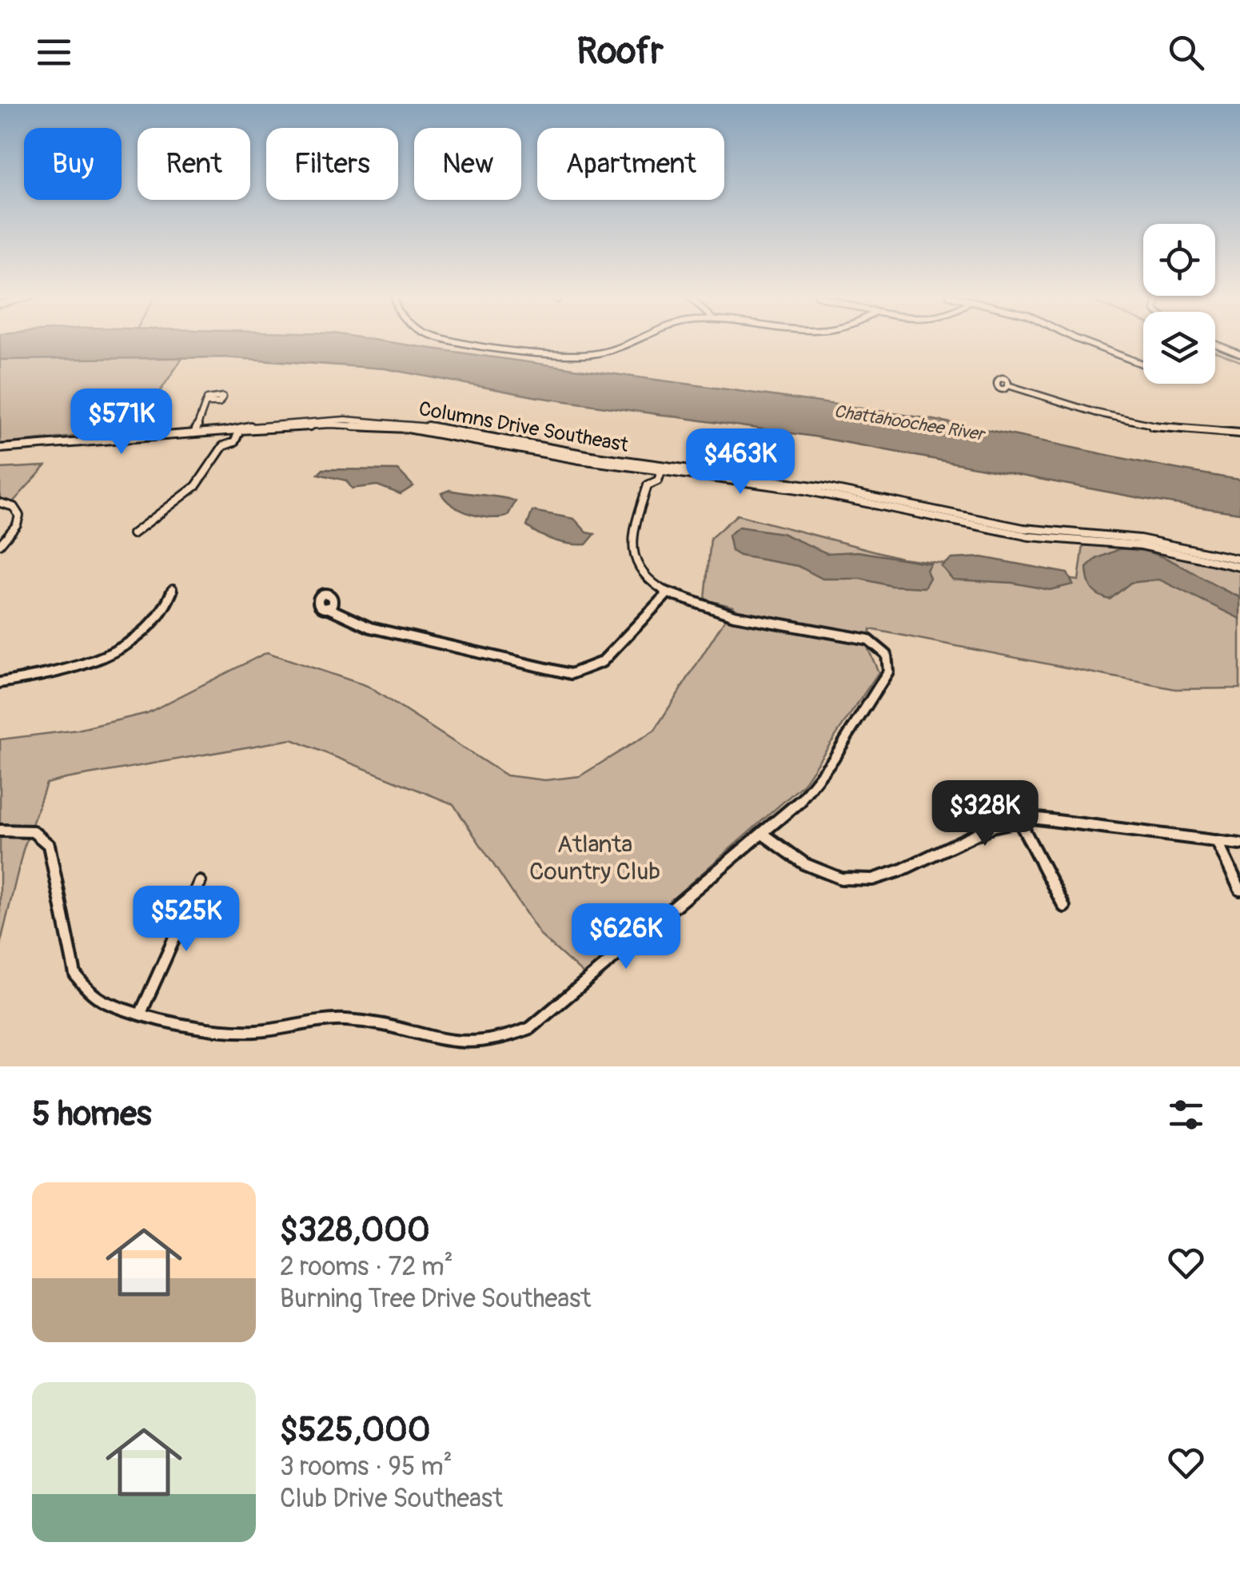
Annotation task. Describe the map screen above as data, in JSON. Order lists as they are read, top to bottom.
{
  "streets": {
    "street": ["Columns Drive Southeast"]
  },
  "water": ["Chattahoochee River"],
  "parks": ["Atlanta Country Club"],
  "page": {
    "header": "Roofr",
    "chip": [
      "Buy",
      "Rent",
      "Filters",
      "New",
      "Apartment"
    ],
    "price": [
      "$571K",
      "$463K",
      "$328K",
      "$525K",
      "$626K"
    ],
    "heading": "5 homes",
    "list": [
      {
        "name": "$328,000",
        "note": "2 rooms · 72 m² · Burning Tree Drive Southeast"
      },
      {
        "name": "$525,000",
        "note": "3 rooms · 95 m² · Club Drive Southeast"
      }
    ]
  }
}
